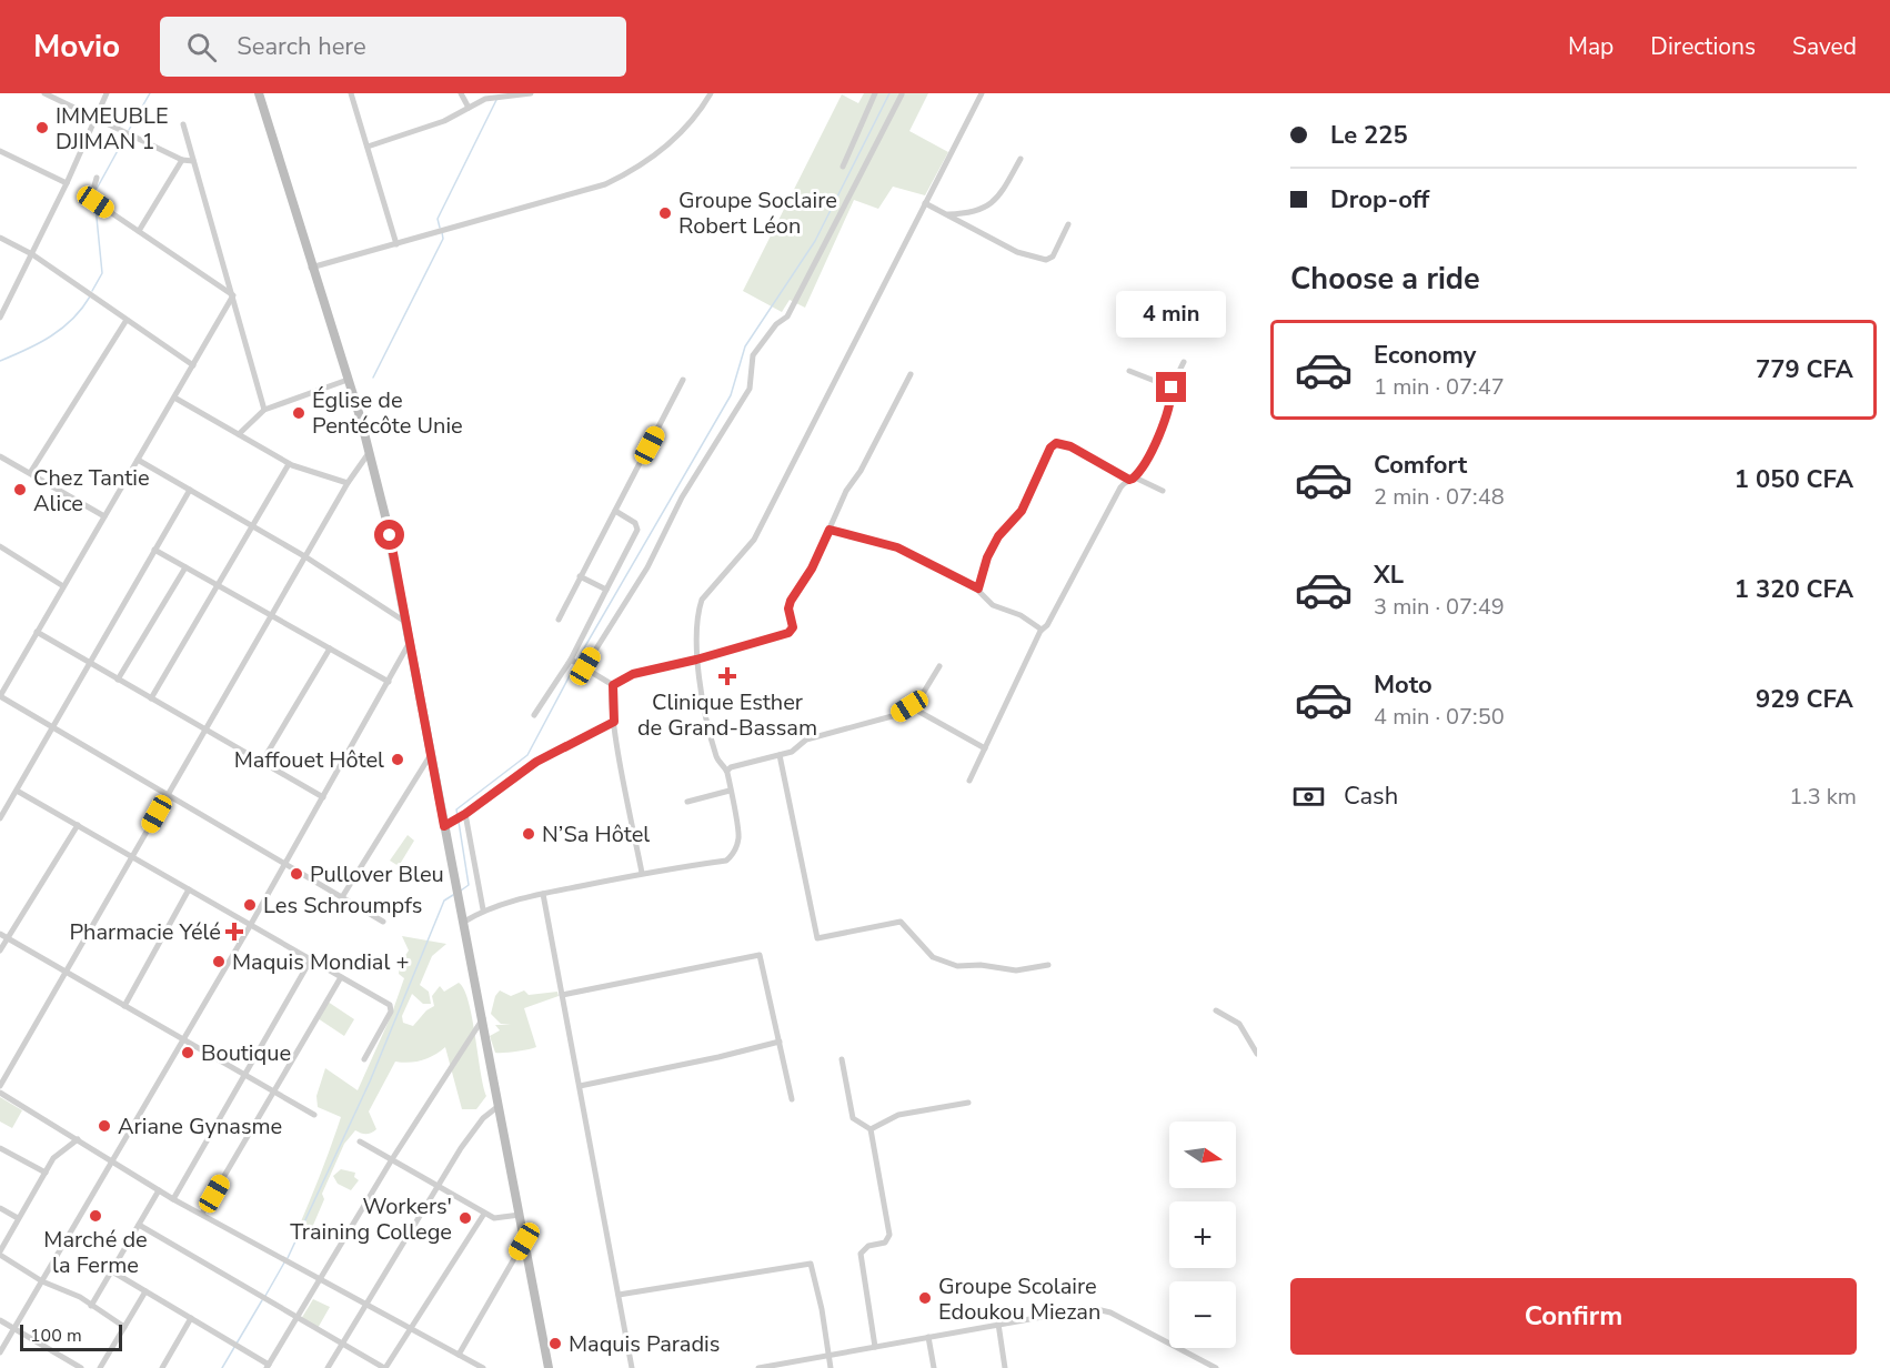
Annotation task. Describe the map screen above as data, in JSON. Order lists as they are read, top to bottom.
{
  "places": {
    "other": [
      "IMMEUBLE DJIMAN 1",
      "Groupe Soclaire Robert Léon",
      "Église de Pentécôte Unie",
      "Chez Tantie Alice",
      "Maffouet Hôtel",
      "N’Sa Hôtel",
      "Pullover Bleu",
      "Les Schroumpfs",
      "Maquis Mondial +",
      "Boutique",
      "Ariane Gynasme",
      "Marché de la Ferme",
      "Workers' Training College",
      "Groupe Scolaire Edoukou Miezan",
      "Maquis Paradis"
    ],
    "health": ["Clinique Esther de Grand-Bassam", "Pharmacie Yélé"]
  },
  "scale_bar": "100 m",
  "north": "right",
  "page": {
    "header": "Movio",
    "search": "Search here",
    "nav": ["Map", "Directions", "Saved"],
    "banner": ["Le 225", "Drop-off"],
    "heading": "Choose a ride",
    "bubble": "4 min",
    "list": [
      {
        "name": "Economy",
        "note": "1 min · 07:47",
        "value": "779 CFA"
      },
      {
        "name": "Comfort",
        "note": "2 min · 07:48",
        "value": "1 050 CFA"
      },
      {
        "name": "XL",
        "note": "3 min · 07:49",
        "value": "1 320 CFA"
      },
      {
        "name": "Moto",
        "note": "4 min · 07:50",
        "value": "929 CFA"
      }
    ],
    "pay": ["Cash", "1.3 km"],
    "map_buttons": ["+", "−"],
    "buttons": "Confirm",
    "scale": "100 m"
  }
}
